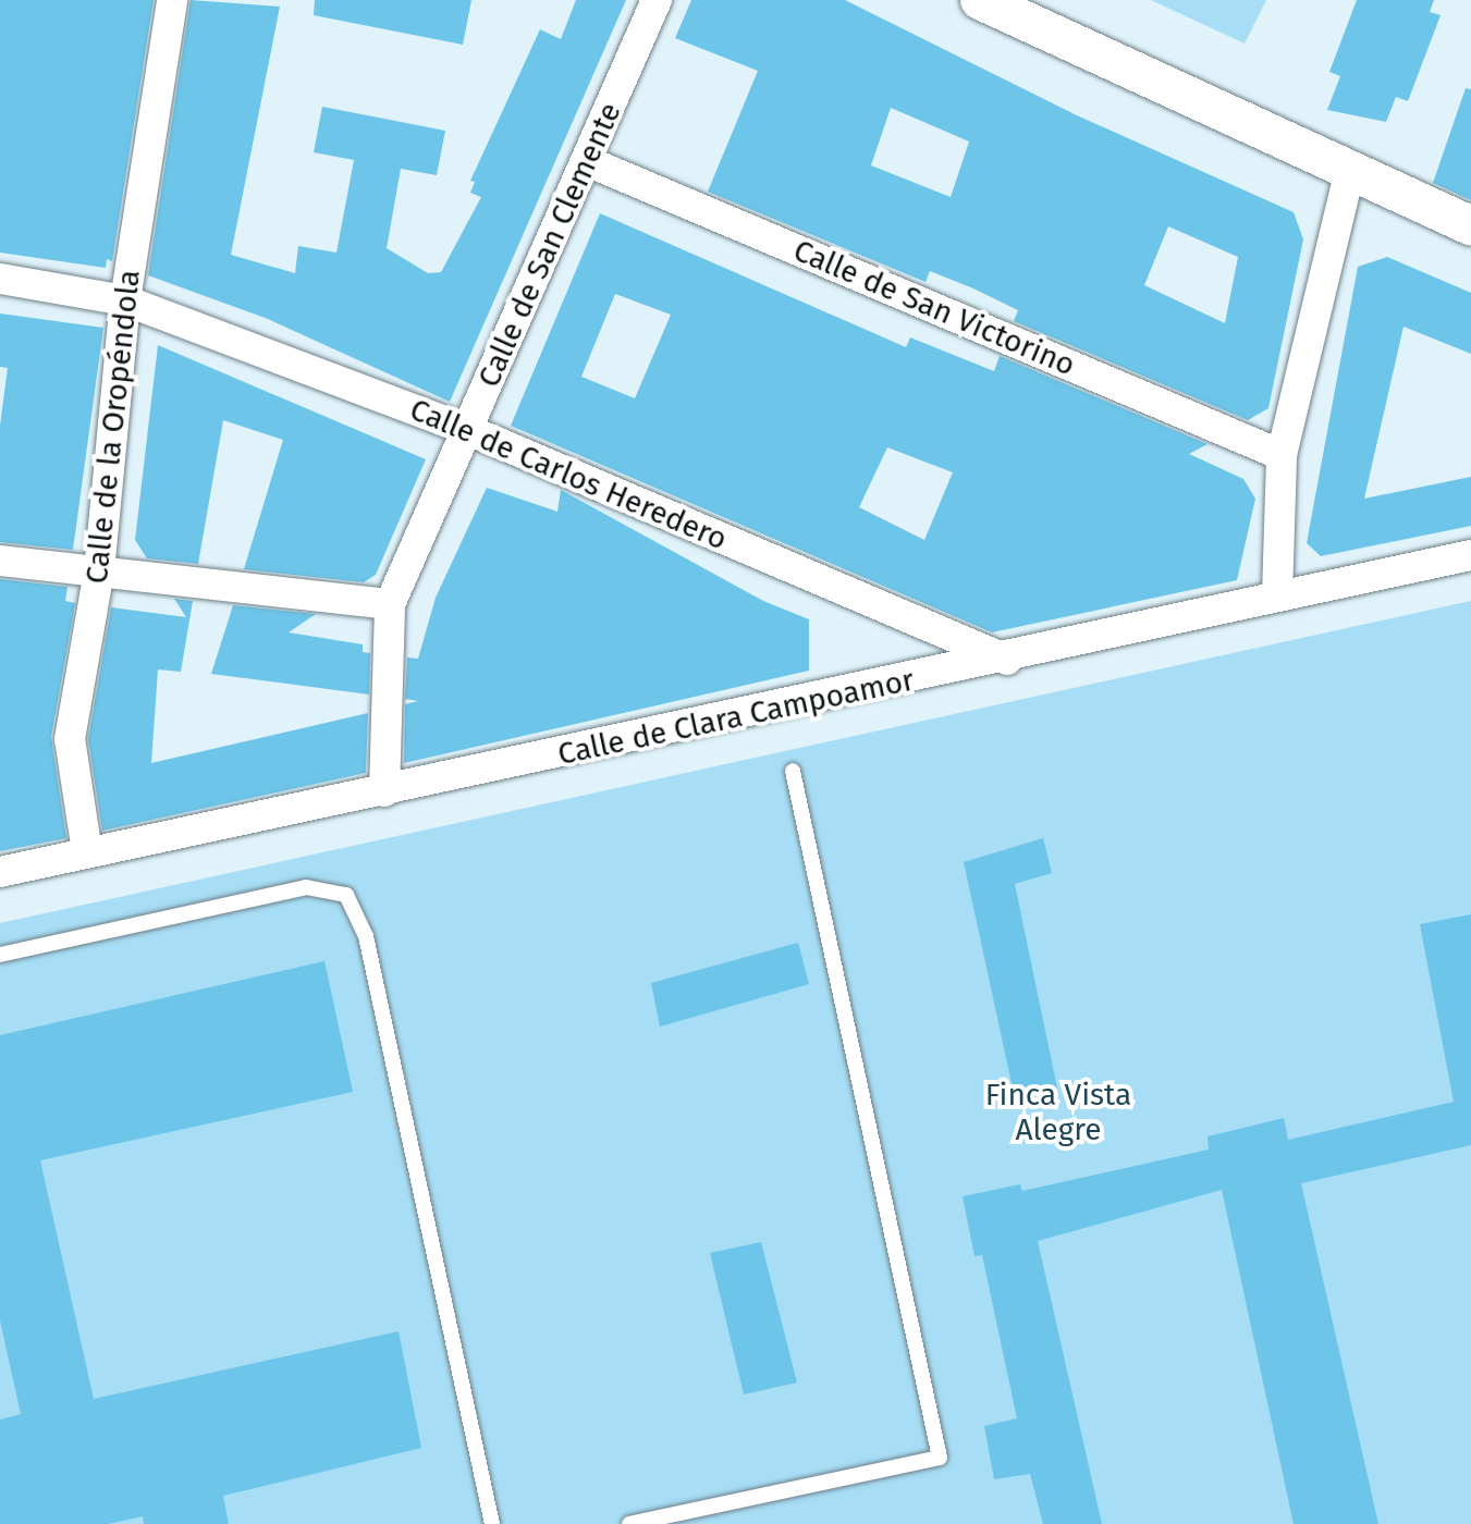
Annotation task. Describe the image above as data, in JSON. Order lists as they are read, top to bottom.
{
  "streets": {
    "street": [
      "Calle de San Clemente",
      "Calle de San Victorino",
      "Calle de la Oropéndola",
      "Calle de Carlos Heredero",
      "Calle de Clara Campoamor"
    ]
  },
  "crossings": [
    ["Calle de San Clemente", "Calle de San Victorino"],
    ["Calle de San Clemente", "Calle de Carlos Heredero"],
    ["Calle de San Clemente", "Calle de Clara Campoamor"],
    ["Calle de la Oropéndola", "Calle de Carlos Heredero"],
    ["Calle de la Oropéndola", "Calle de Clara Campoamor"],
    ["Calle de Carlos Heredero", "Calle de Clara Campoamor"]
  ],
  "parks": ["Finca Vista Alegre"]
}
